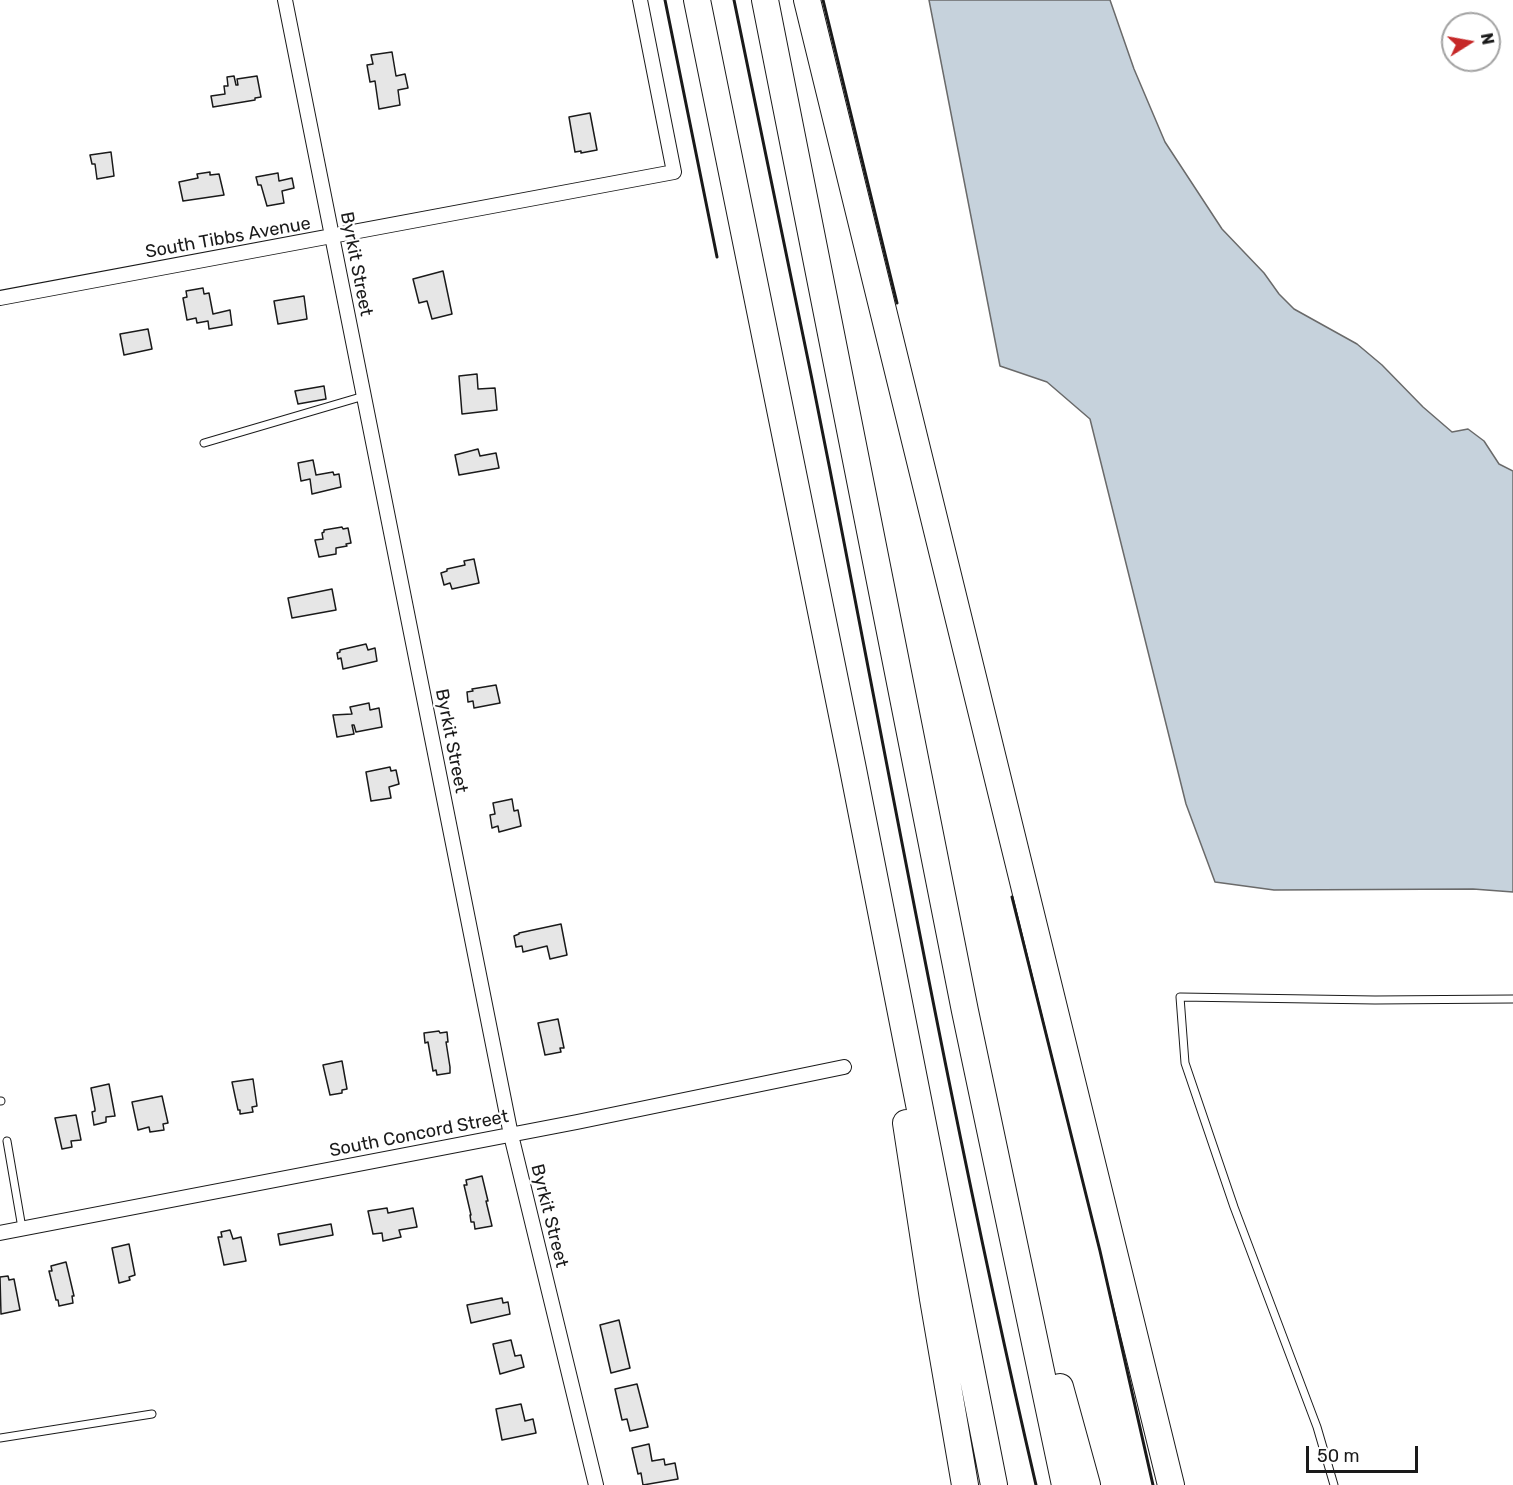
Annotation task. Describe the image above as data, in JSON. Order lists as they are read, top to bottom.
{
  "streets": {
    "street": ["South Tibbs Avenue", "Byrkit Street", "South Concord Street"]
  },
  "crossings": [
    ["South Tibbs Avenue", "Byrkit Street"],
    ["Byrkit Street", "South Concord Street"]
  ],
  "scale_bar": "50 m",
  "north": "right"
}
